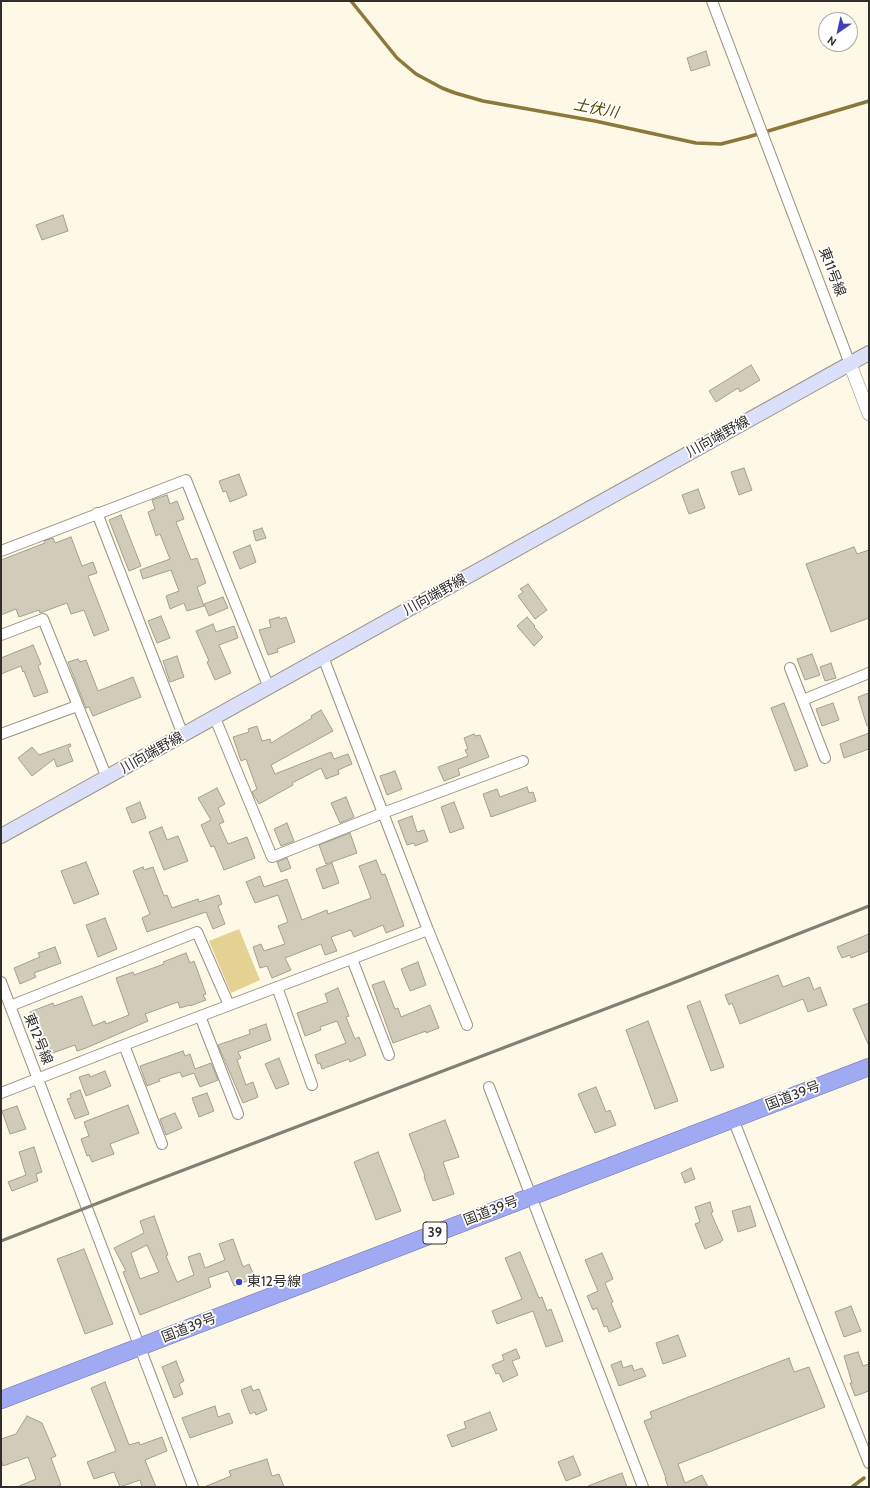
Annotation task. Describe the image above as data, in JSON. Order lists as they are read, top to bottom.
{
  "streets": {
    "highway": ["国道39号", "39"],
    "main road": ["川向端野線"],
    "street": ["東11号線", "東12号線"]
  },
  "crossings": [
    ["東11号線", "川向端野線"],
    ["東12号線", "国道39号"]
  ],
  "water": ["土伏川"],
  "places": ["東12号線"],
  "north": "bottom left"
}
